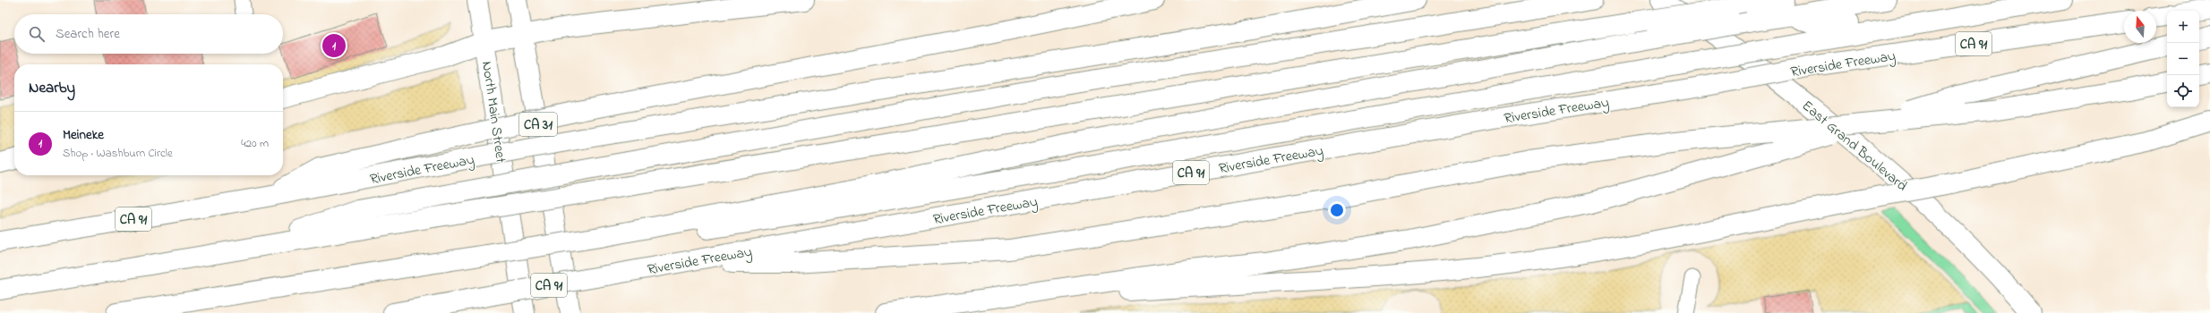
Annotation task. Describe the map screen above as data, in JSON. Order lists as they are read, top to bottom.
{
  "streets": {
    "main road": [
      "CA 91",
      "Riverside Freeway",
      "North Main Street",
      "CA 31",
      "East Grand Boulevard"
    ]
  },
  "north": "top",
  "page": {
    "map_buttons": ["+", "−"],
    "search": "Search here",
    "pins": "1",
    "heading": "Nearby",
    "list": [
      {
        "mark": "1",
        "name": "Meineke",
        "note": "Shop · Washburn Circle",
        "value": "420 m"
      }
    ]
  }
}
